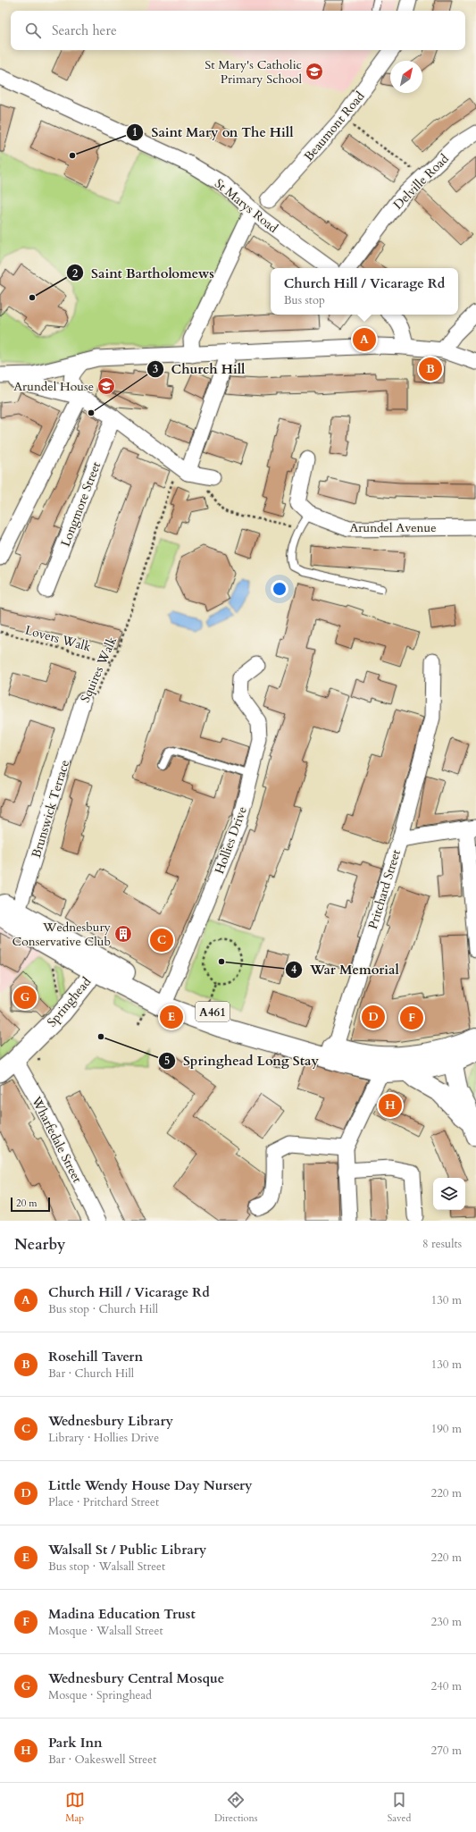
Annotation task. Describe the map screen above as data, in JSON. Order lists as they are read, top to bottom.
{
  "streets": {
    "highway": ["A461"],
    "street": [
      "Beaumont Road",
      "Delville Road",
      "St Marys Road",
      "Longmore Street",
      "Arundel Avenue",
      "Brunswick Terrace",
      "Hollies Drive",
      "Pritchard Street",
      "Springhead",
      "Wharfedale Street"
    ],
    "path": ["Lovers Walk", "Squires Walk"]
  },
  "crossings": [
    ["Lovers Walk", "Squires Walk"],
    ["Squires Walk", "Brunswick Terrace"],
    ["Hollies Drive", "A461"],
    ["Pritchard Street", "A461"],
    ["Springhead", "A461"],
    ["Springhead", "Wharfedale Street"]
  ],
  "places": {
    "school or university": ["St Mary's Catholic Primary School", "Arundel House"],
    "other": [
      "Saint Mary on The Hill",
      "Saint Bartholomews",
      "Church Hill",
      "War Memorial",
      "Springhead Long Stay"
    ],
    "building": ["Wednesbury Conservative Club"]
  },
  "scale_bar": "20 m",
  "north": "top right",
  "page": {
    "search": "Search here",
    "popup": ["Church Hill / Vicarage Rd", "Bus stop"],
    "pins": [
      "A",
      "B",
      "C",
      "G",
      "D",
      "E",
      "F",
      "H"
    ],
    "scale": "20 m",
    "heading": ["Nearby", "8 results"],
    "list": [
      {
        "mark": "A",
        "name": "Church Hill / Vicarage Rd",
        "note": "Bus stop · Church Hill",
        "value": "130 m"
      },
      {
        "mark": "B",
        "name": "Rosehill Tavern",
        "note": "Bar · Church Hill",
        "value": "130 m"
      },
      {
        "mark": "C",
        "name": "Wednesbury Library",
        "note": "Library · Hollies Drive",
        "value": "190 m"
      },
      {
        "mark": "D",
        "name": "Little Wendy House Day Nursery",
        "note": "Place · Pritchard Street",
        "value": "220 m"
      },
      {
        "mark": "E",
        "name": "Walsall St / Public Library",
        "note": "Bus stop · Walsall Street",
        "value": "220 m"
      },
      {
        "mark": "F",
        "name": "Madina Education Trust",
        "note": "Mosque · Walsall Street",
        "value": "230 m"
      },
      {
        "mark": "G",
        "name": "Wednesbury Central Mosque",
        "note": "Mosque · Springhead",
        "value": "240 m"
      },
      {
        "mark": "H",
        "name": "Park Inn",
        "note": "Bar · Oakeswell Street",
        "value": "270 m"
      }
    ],
    "nav": ["Map", "Directions", "Saved"]
  }
}
